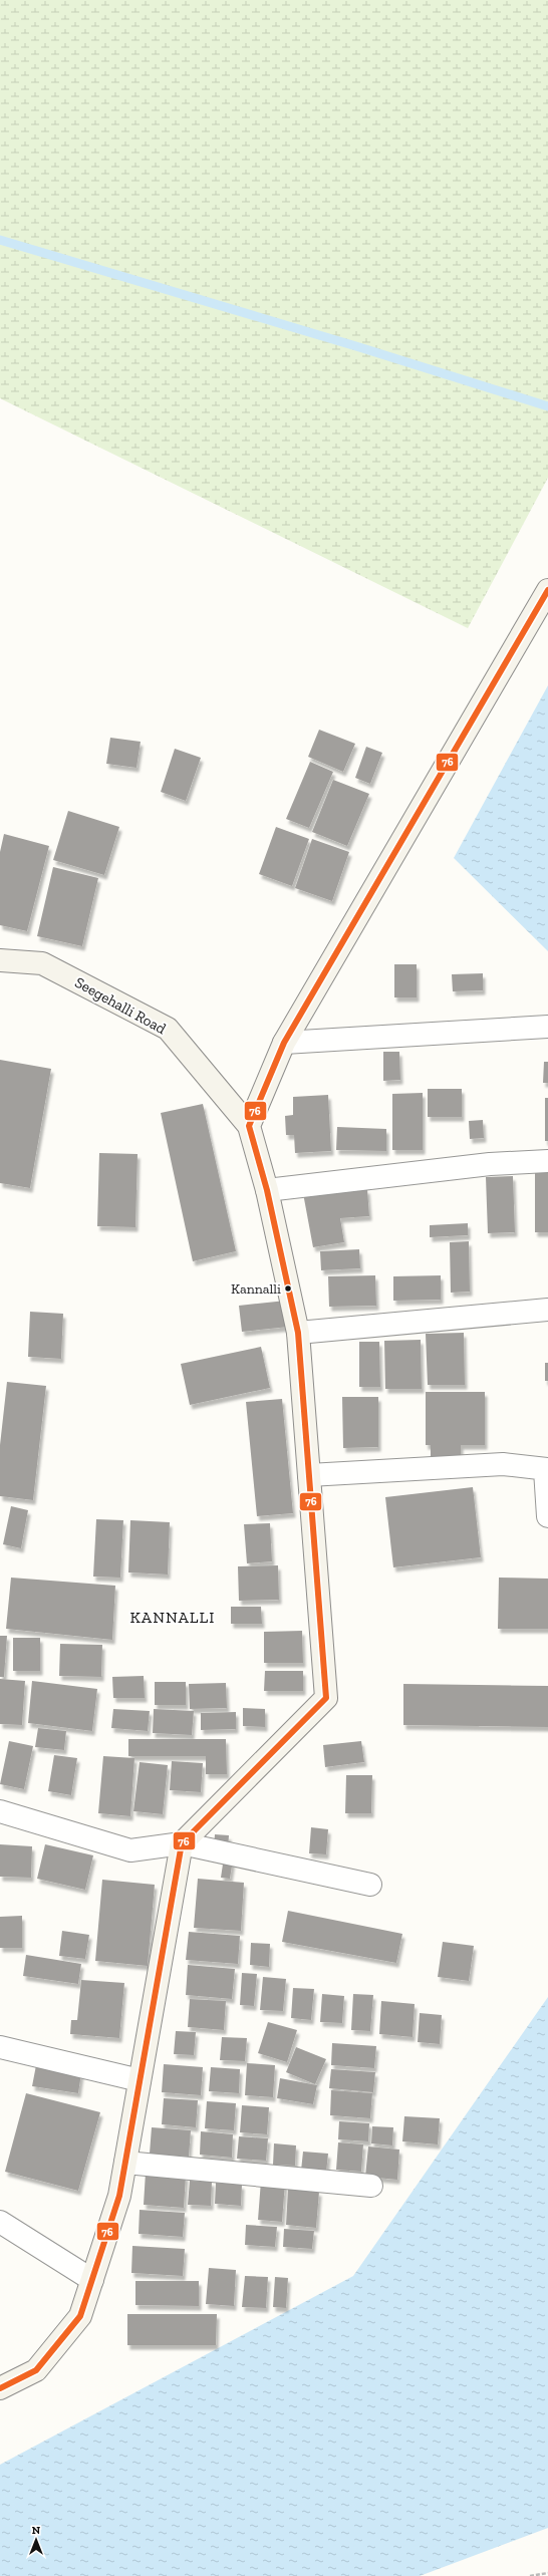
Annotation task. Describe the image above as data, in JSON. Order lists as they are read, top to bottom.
{
  "streets": {
    "street": ["Seegehalli Road"]
  },
  "districts": ["KANNALLI"],
  "places": ["Kannalli"],
  "lines": ["transit line 76"],
  "north": "top"
}
